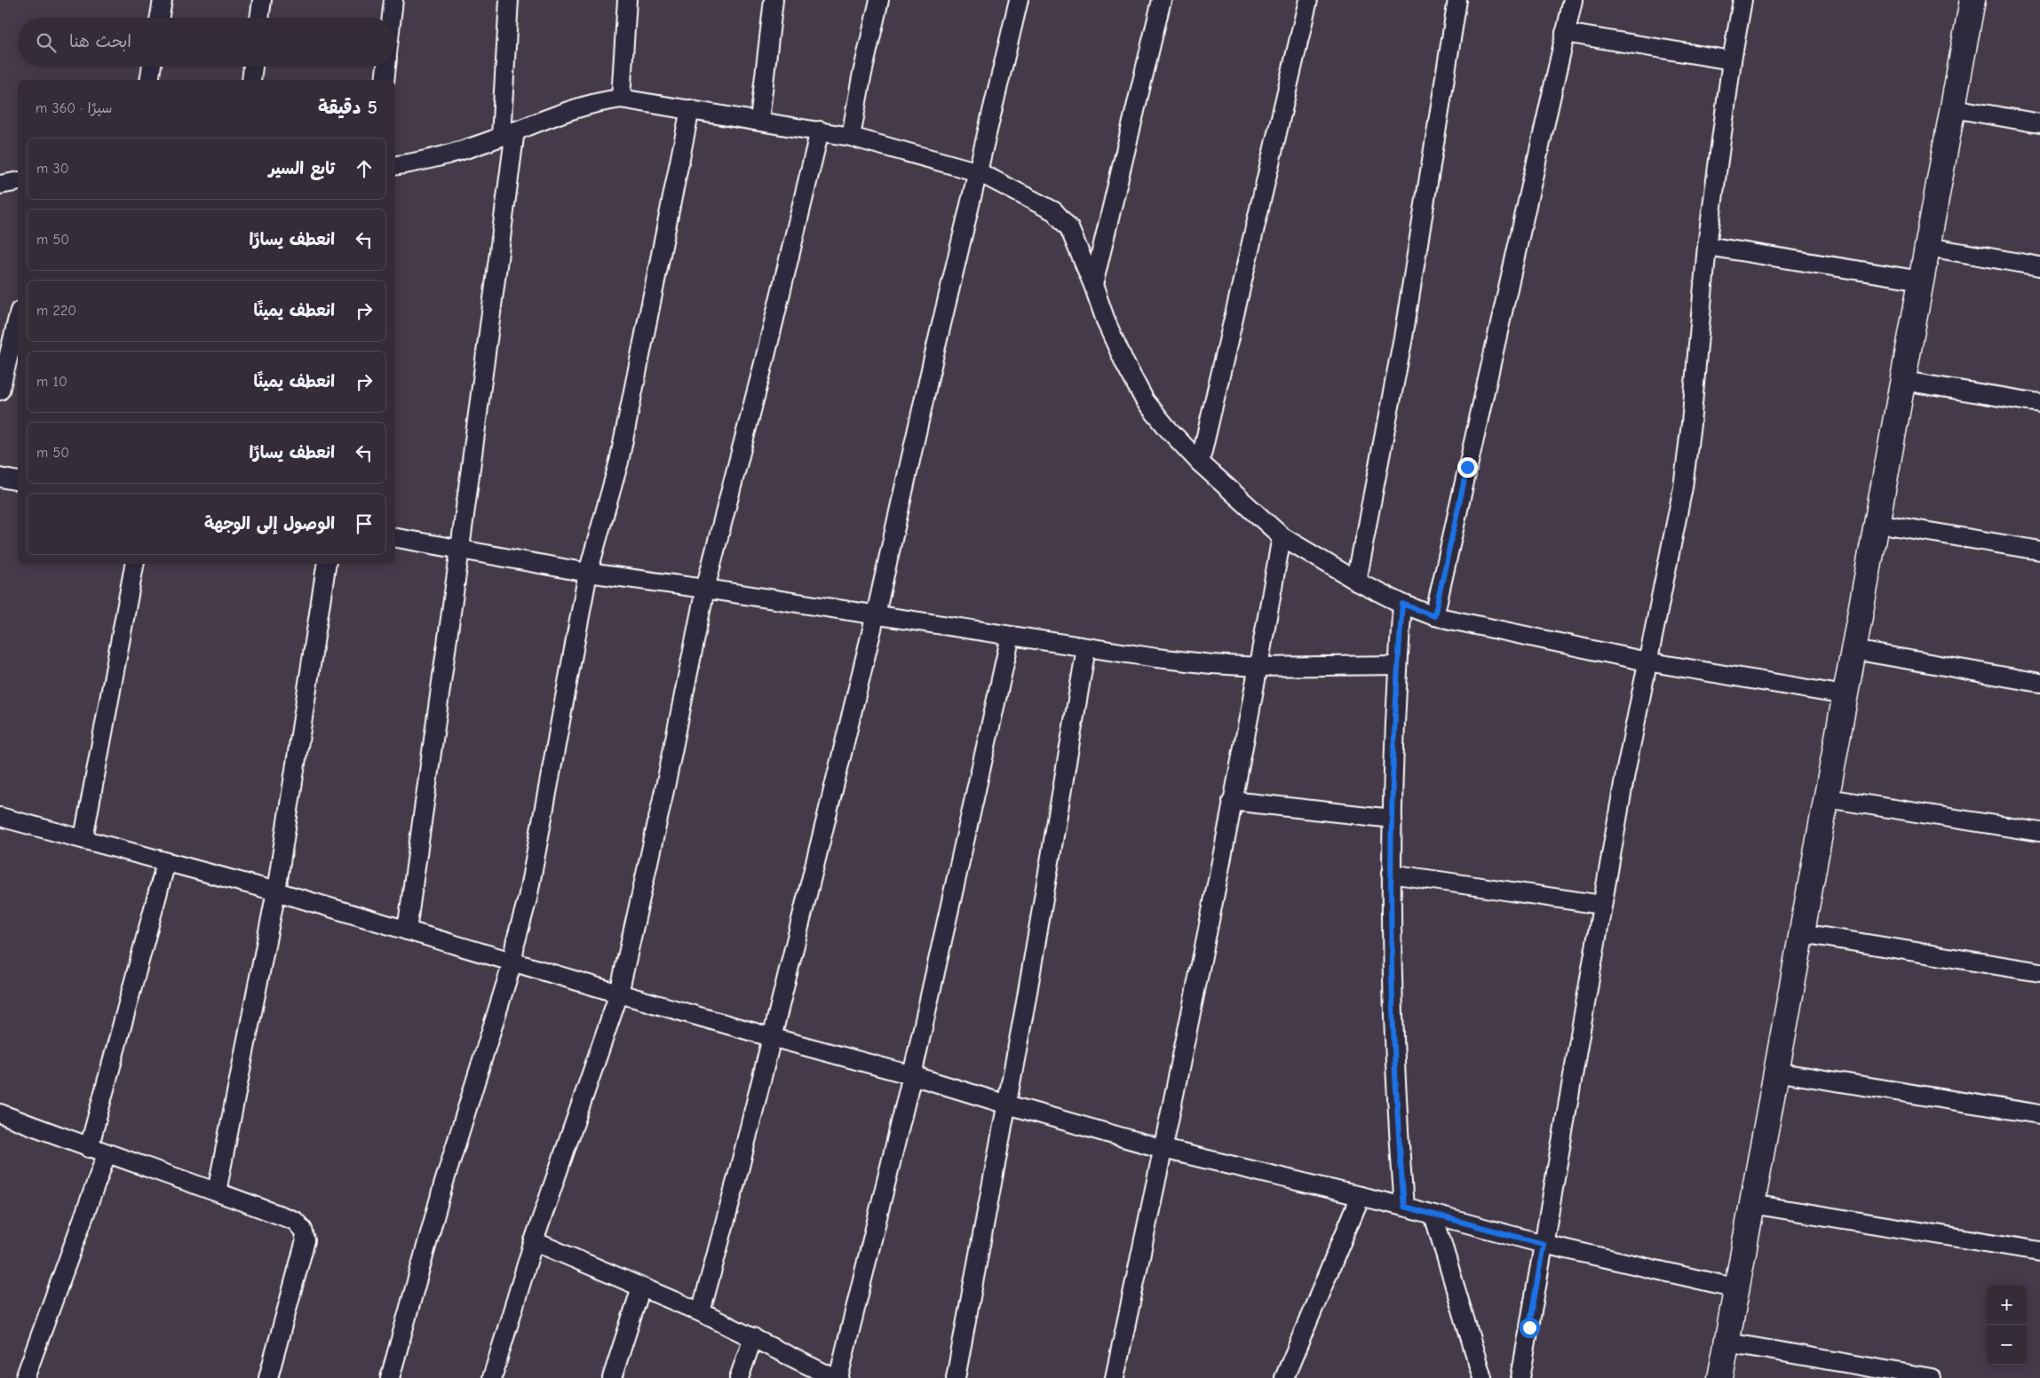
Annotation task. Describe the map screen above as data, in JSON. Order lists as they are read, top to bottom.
{
  "page": {
    "search": "ابحث هنا",
    "heading": ["5 دقيقة", "سيرًا · 360 m"],
    "list": [
      ["تابع السير", "30 m"],
      ["انعطف يسارًا", "50 m"],
      ["انعطف يمينًا", "220 m"],
      ["انعطف يمينًا", "10 m"],
      ["انعطف يسارًا", "50 m"],
      "الوصول إلى الوجهة"
    ],
    "map_buttons": ["+", "−"]
  }
}
